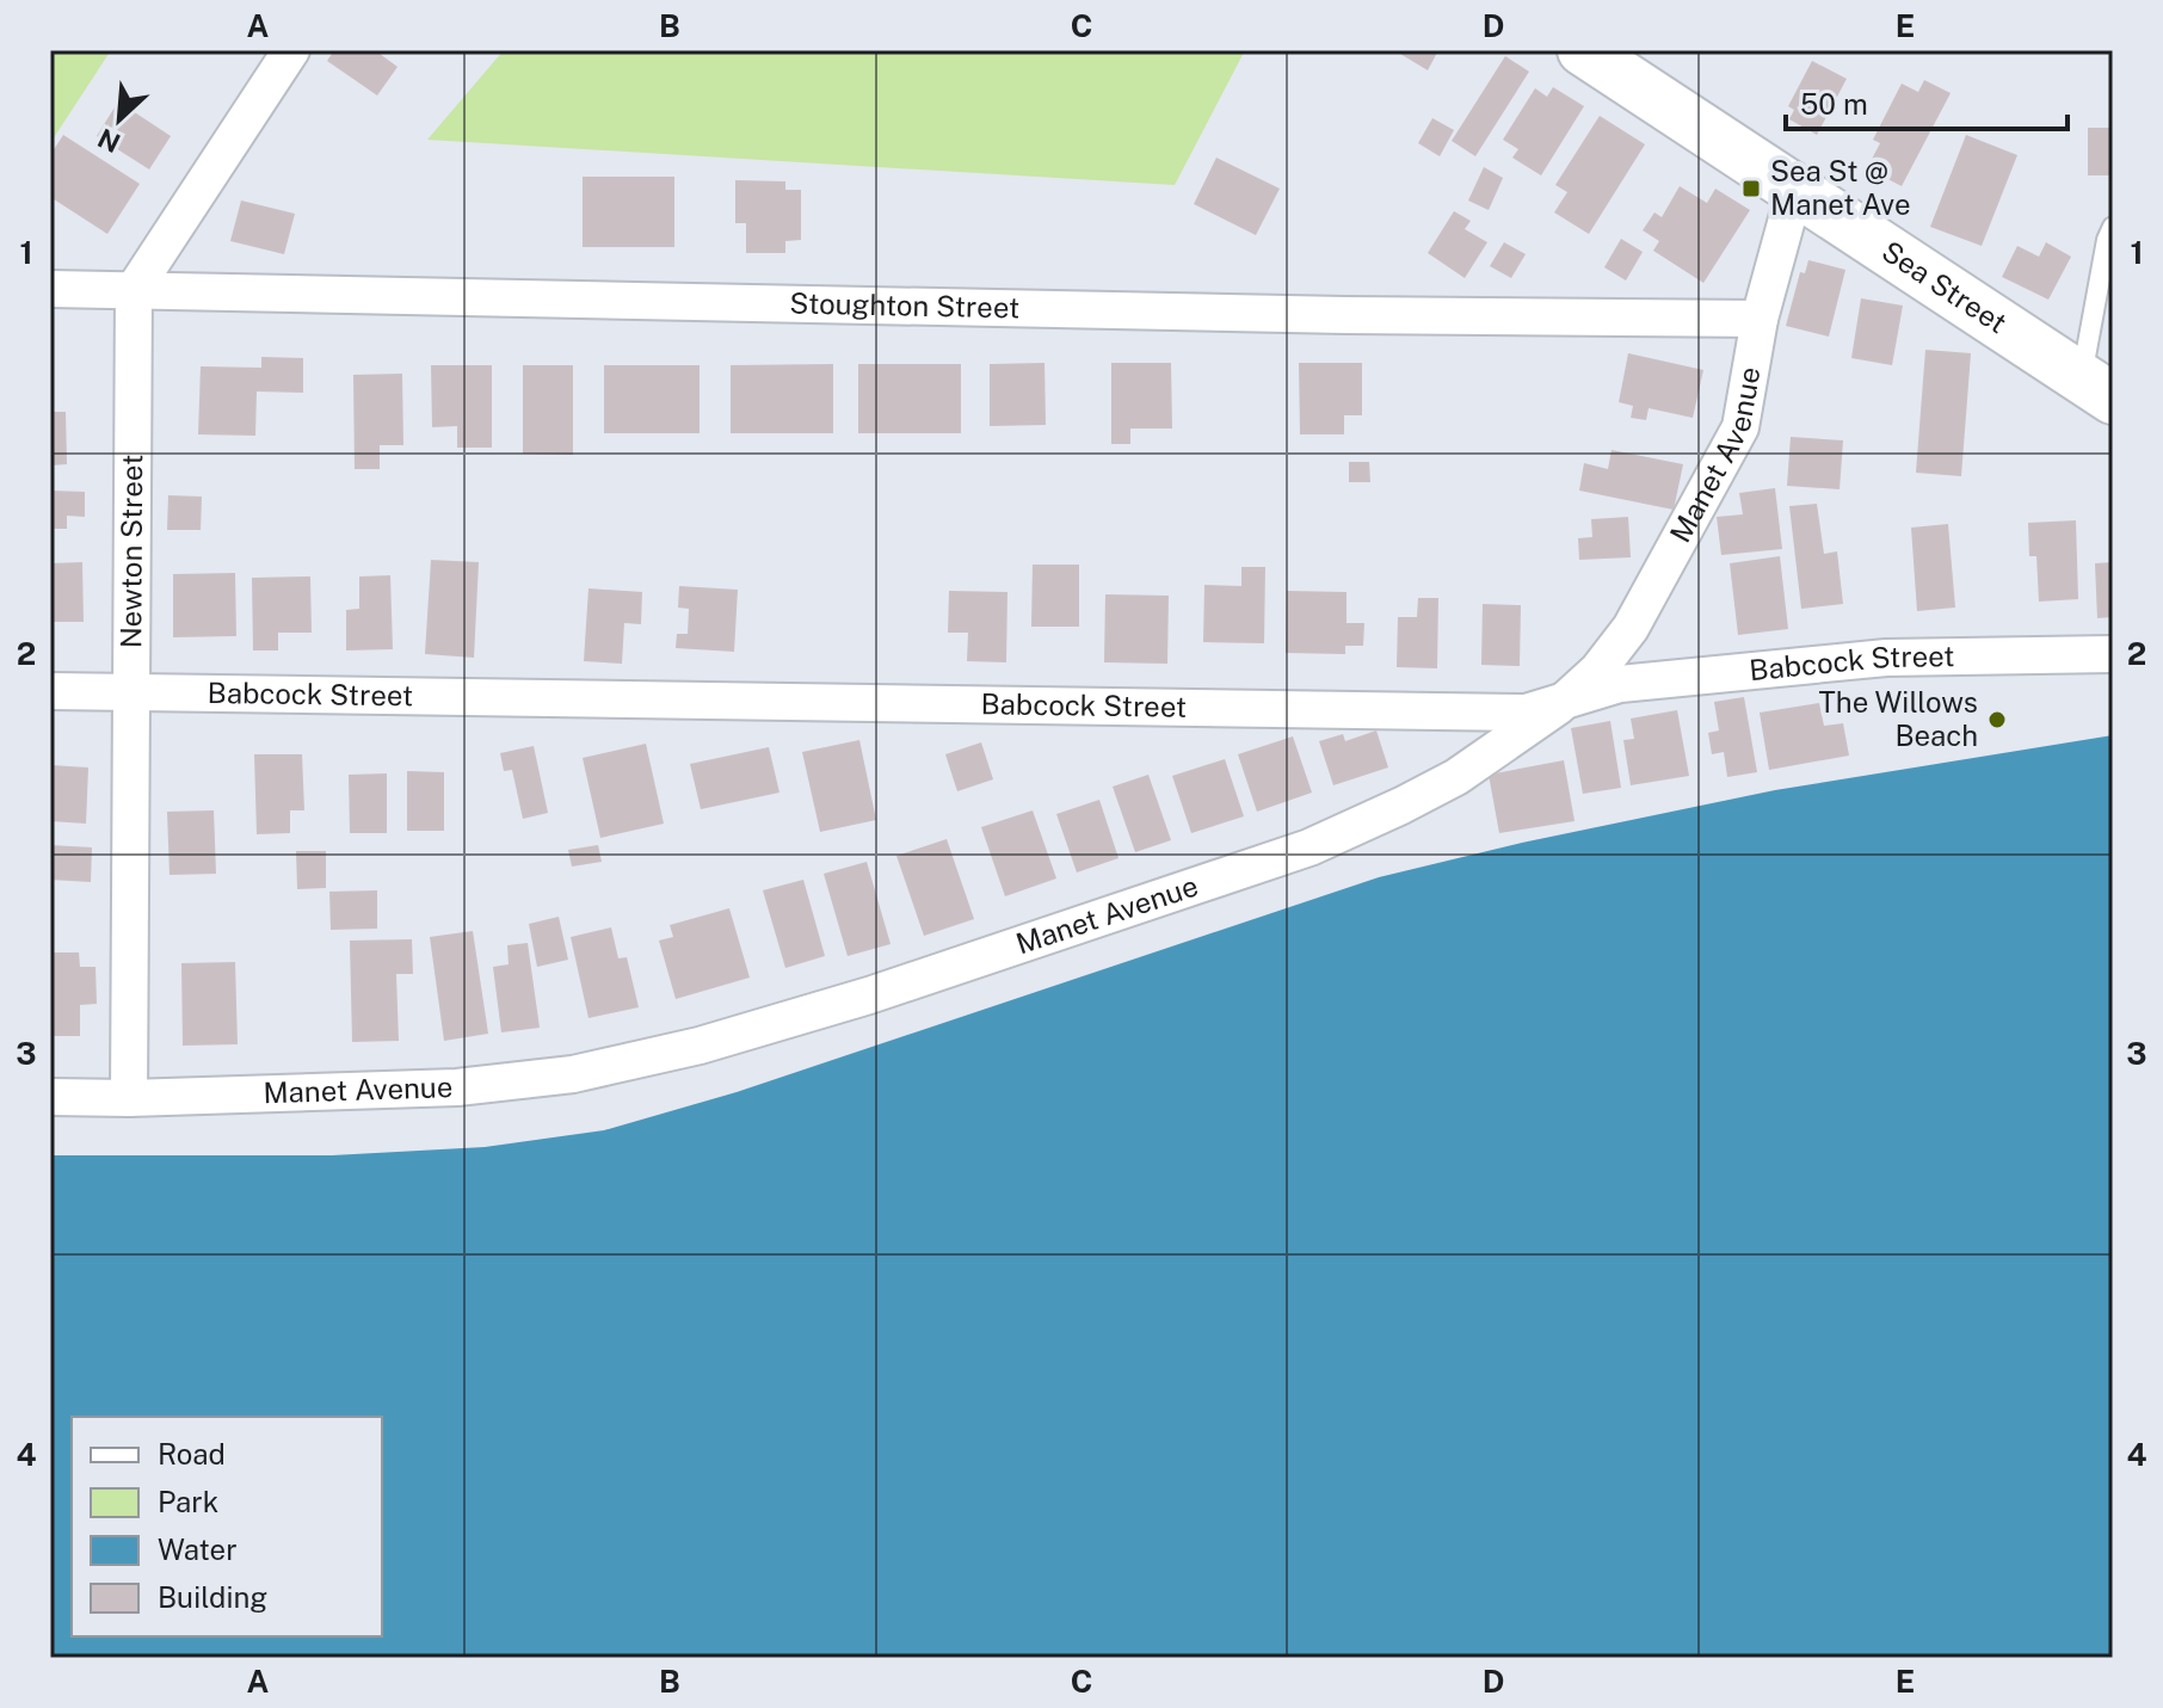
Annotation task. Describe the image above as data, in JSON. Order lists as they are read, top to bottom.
{
  "streets": {
    "main road": ["Sea Street"],
    "street": [
      "Stoughton Street",
      "Manet Avenue",
      "Newton Street",
      "Babcock Street"
    ]
  },
  "crossings": [
    ["Sea Street", "Manet Avenue"],
    ["Stoughton Street", "Manet Avenue"],
    ["Stoughton Street", "Newton Street"],
    ["Manet Avenue", "Newton Street"],
    ["Manet Avenue", "Babcock Street"],
    ["Newton Street", "Babcock Street"]
  ],
  "places": {
    "transit": ["Sea St @ Manet Ave"],
    "other": ["The Willows Beach"]
  },
  "legend": [
    "Road",
    "Park",
    "Water",
    "Building"
  ],
  "scale_bar": "50 m",
  "north": "bottom left",
  "grid": {
    "columns": [
      "A",
      "B",
      "C",
      "D",
      "E"
    ],
    "rows": [
      "1",
      "2",
      "3",
      "4"
    ]
  }
}
